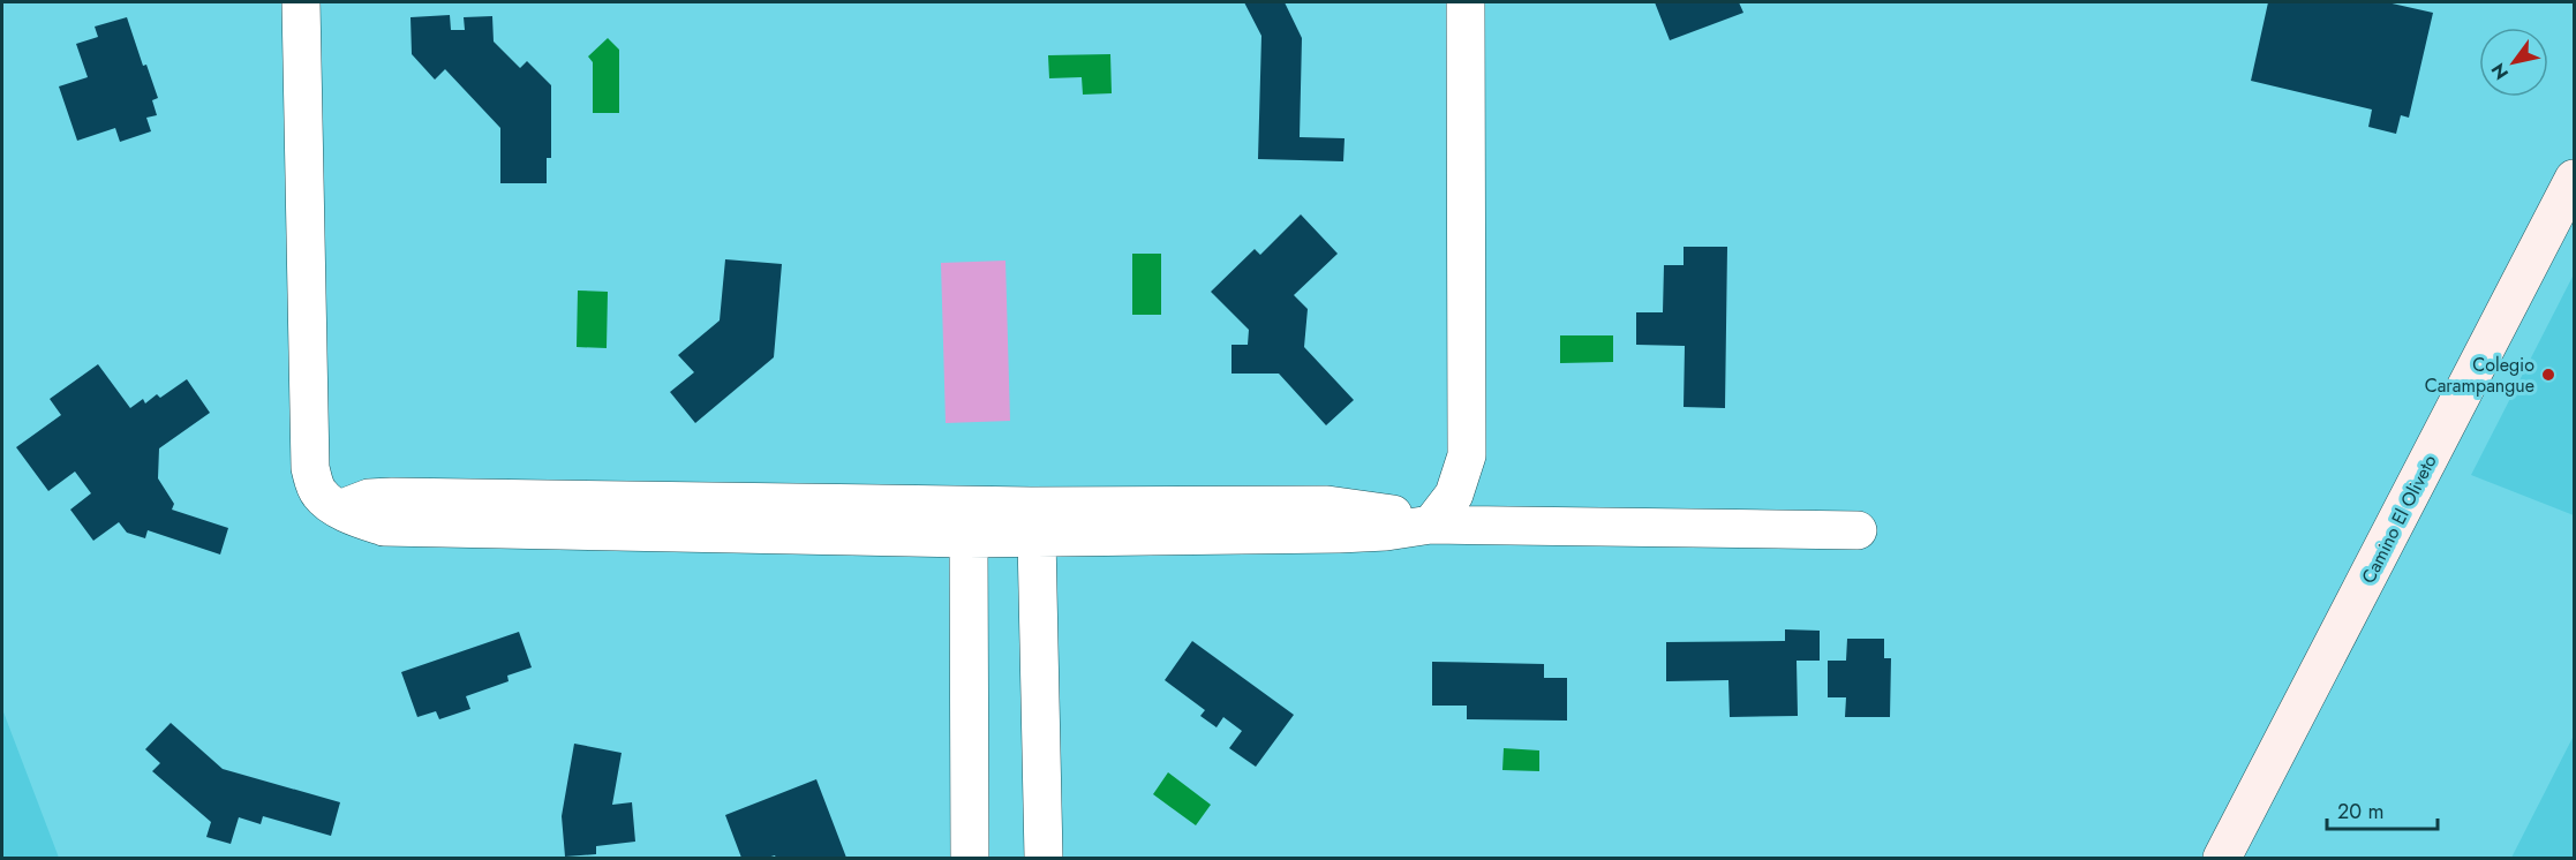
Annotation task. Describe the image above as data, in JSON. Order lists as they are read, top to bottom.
{
  "streets": {
    "main road": ["Camino El Oliveto"]
  },
  "places": ["Colegio Carampangue"],
  "scale_bar": "20 m",
  "north": "bottom left"
}
